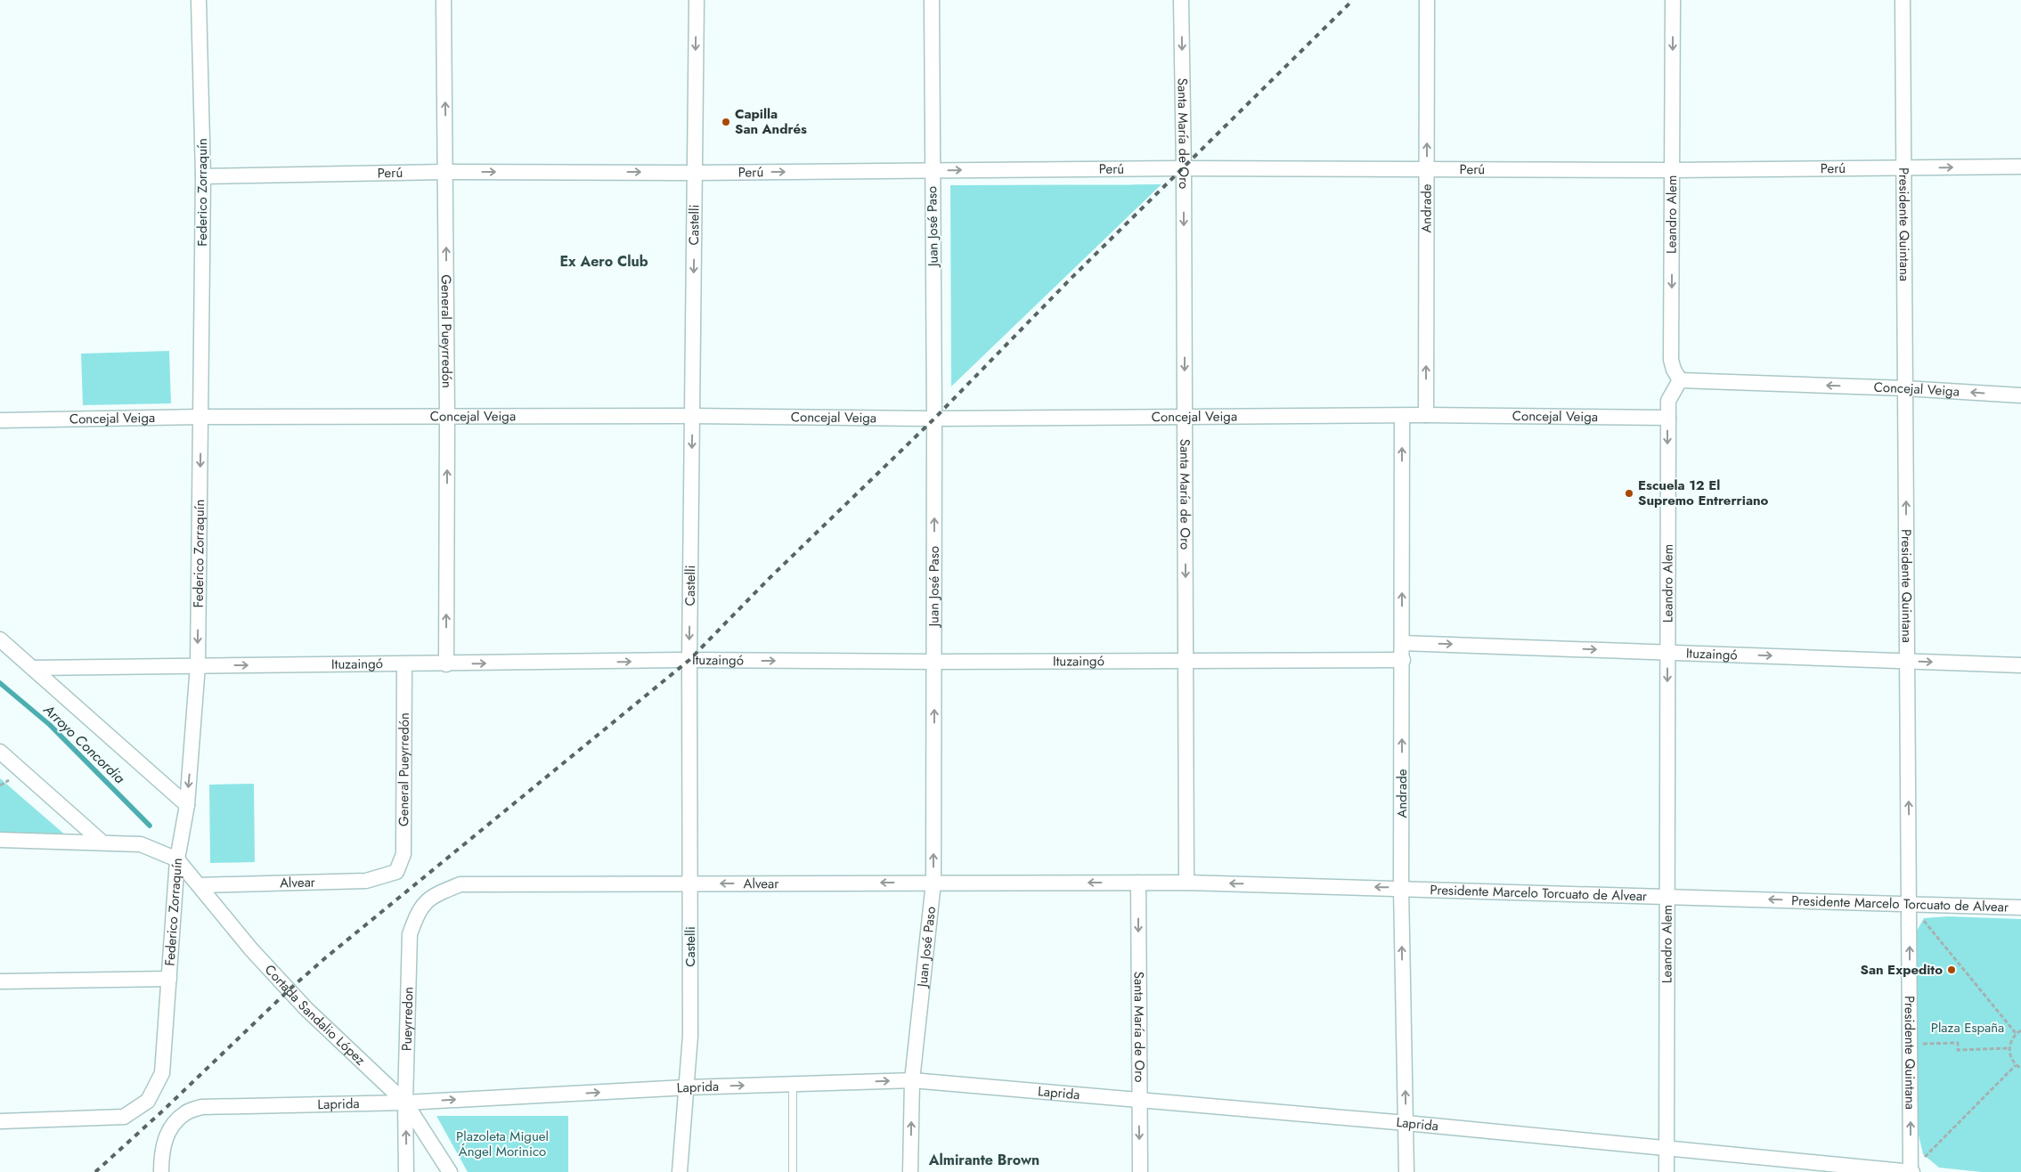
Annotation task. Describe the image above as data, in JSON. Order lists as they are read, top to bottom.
{
  "streets": {
    "street": [
      "Santa María de Oro",
      "Perú",
      "Federico Zorraquín",
      "Andrade",
      "Leandro Alem",
      "Castelli",
      "Presidente Quintana",
      "Juan José Paso",
      "General Pueyrredón",
      "Concejal Veiga",
      "Ituzaingó",
      "Alvear",
      "Presidente Marcelo Torcuato de Alvear",
      "Cortada Sandalio López",
      "Pueyrredon",
      "Laprida"
    ]
  },
  "crossings": [
    ["Santa María de Oro", "Perú"],
    ["Santa María de Oro", "Concejal Veiga"],
    ["Santa María de Oro", "Ituzaingó"],
    ["Santa María de Oro", "Alvear"],
    ["Santa María de Oro", "Presidente Marcelo Torcuato de Alvear"],
    ["Santa María de Oro", "Laprida"],
    ["Perú", "Federico Zorraquín"],
    ["Perú", "Andrade"],
    ["Perú", "Leandro Alem"],
    ["Perú", "Castelli"],
    ["Perú", "Presidente Quintana"],
    ["Perú", "Juan José Paso"],
    ["Perú", "General Pueyrredón"],
    ["Federico Zorraquín", "Concejal Veiga"],
    ["Federico Zorraquín", "Ituzaingó"],
    ["Federico Zorraquín", "Cortada Sandalio López"],
    ["Andrade", "Concejal Veiga"],
    ["Andrade", "Ituzaingó"],
    ["Andrade", "Presidente Marcelo Torcuato de Alvear"],
    ["Andrade", "Laprida"],
    ["Leandro Alem", "Concejal Veiga"],
    ["Leandro Alem", "Ituzaingó"],
    ["Leandro Alem", "Presidente Marcelo Torcuato de Alvear"],
    ["Leandro Alem", "Laprida"],
    ["Castelli", "Concejal Veiga"],
    ["Castelli", "Ituzaingó"],
    ["Castelli", "Alvear"],
    ["Castelli", "Laprida"],
    ["Presidente Quintana", "Concejal Veiga"],
    ["Presidente Quintana", "Ituzaingó"],
    ["Presidente Quintana", "Presidente Marcelo Torcuato de Alvear"],
    ["Presidente Quintana", "Laprida"],
    ["Juan José Paso", "Concejal Veiga"],
    ["Juan José Paso", "Ituzaingó"],
    ["Juan José Paso", "Alvear"],
    ["Juan José Paso", "Laprida"],
    ["General Pueyrredón", "Concejal Veiga"],
    ["General Pueyrredón", "Ituzaingó"],
    ["General Pueyrredón", "Alvear"],
    ["Alvear", "Presidente Marcelo Torcuato de Alvear"],
    ["Alvear", "Cortada Sandalio López"],
    ["Alvear", "Pueyrredon"],
    ["Cortada Sandalio López", "Pueyrredon"],
    ["Cortada Sandalio López", "Laprida"],
    ["Pueyrredon", "Laprida"]
  ],
  "one_way": [
    "Santa María de Oro",
    "Perú",
    "Andrade",
    "Leandro Alem",
    "Castelli",
    "Presidente Quintana",
    "Juan José Paso",
    "General Pueyrredón",
    "Ituzaingó",
    "Alvear",
    "Presidente Marcelo Torcuato de Alvear"
  ],
  "districts": ["Ex Aero Club", "Almirante Brown"],
  "water": ["Arroyo Concordia"],
  "parks": ["Plaza España", "Plazoleta Miguel Ángel Morinico"],
  "places": ["Capilla San Andrés", "Escuela 12 El Supremo Entrerriano", "San Expedito"]
}
